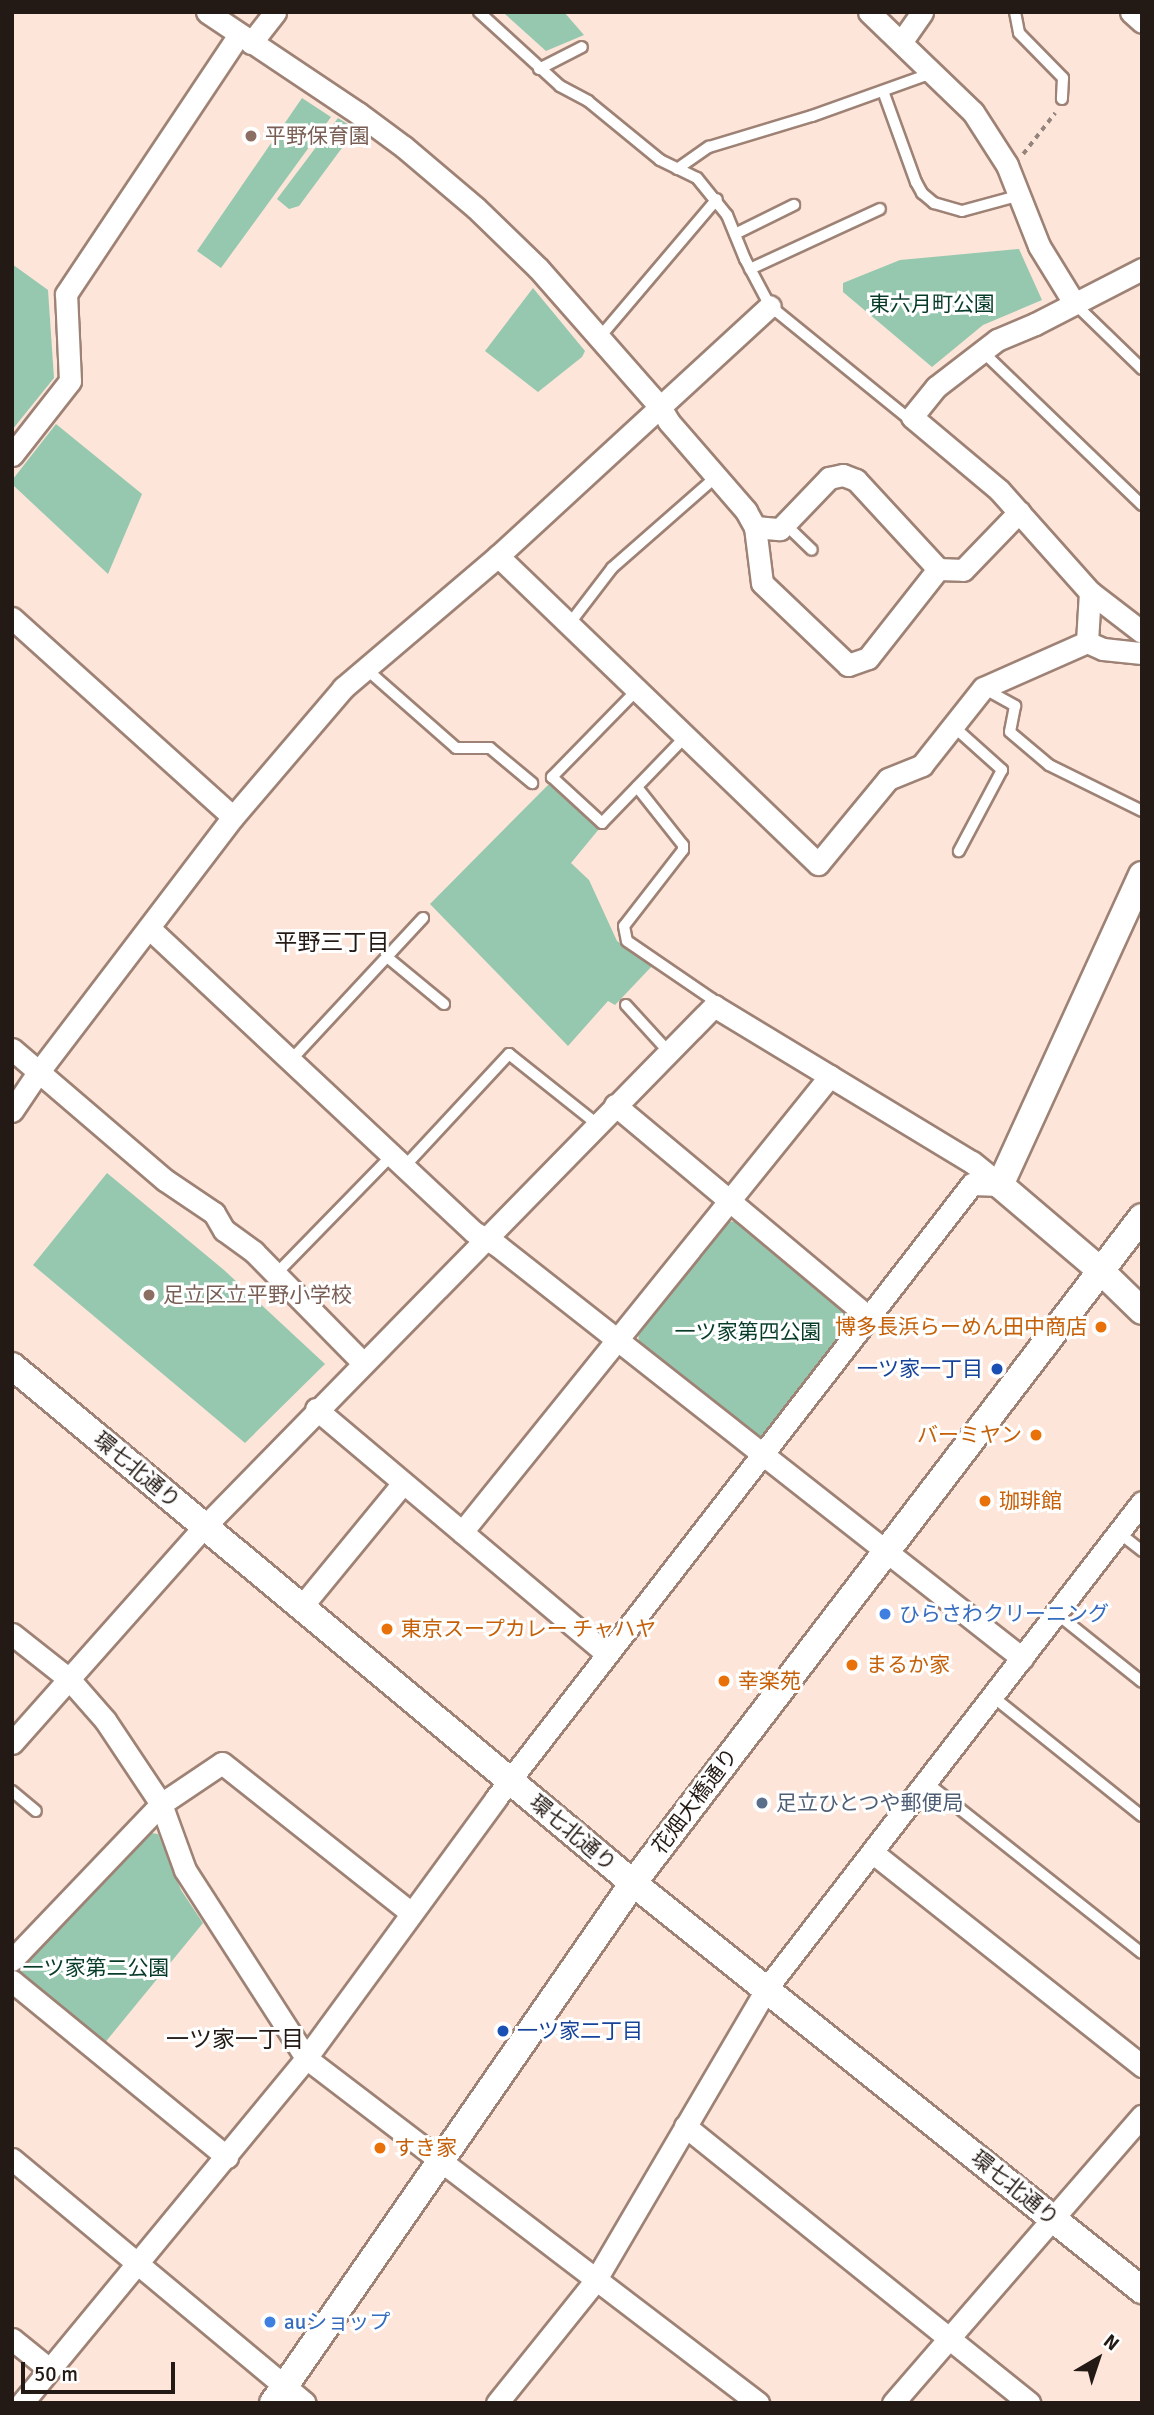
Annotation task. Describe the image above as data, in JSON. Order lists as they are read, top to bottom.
{
  "streets": {
    "street": ["環七北通り", "花畑大橋通り"]
  },
  "crossings": [
    ["環七北通り", "花畑大橋通り"]
  ],
  "districts": ["平野三丁目", "一ツ家一丁目"],
  "parks": ["東六月町公園", "一ツ家第四公園", "一ツ家第二公園"],
  "places": [
    "平野保育園",
    "足立区立平野小学校",
    "博多長浜らーめん田中商店",
    "一ツ家一丁目",
    "バーミヤン",
    "珈琲館",
    "ひらさわクリーニング",
    "東京スープカレー チャハヤ",
    "まるか家",
    "幸楽苑",
    "足立ひとつや郵便局",
    "一ツ家二丁目",
    "すき家",
    "auショップ"
  ],
  "scale_bar": "50 m",
  "north": "top right"
}
